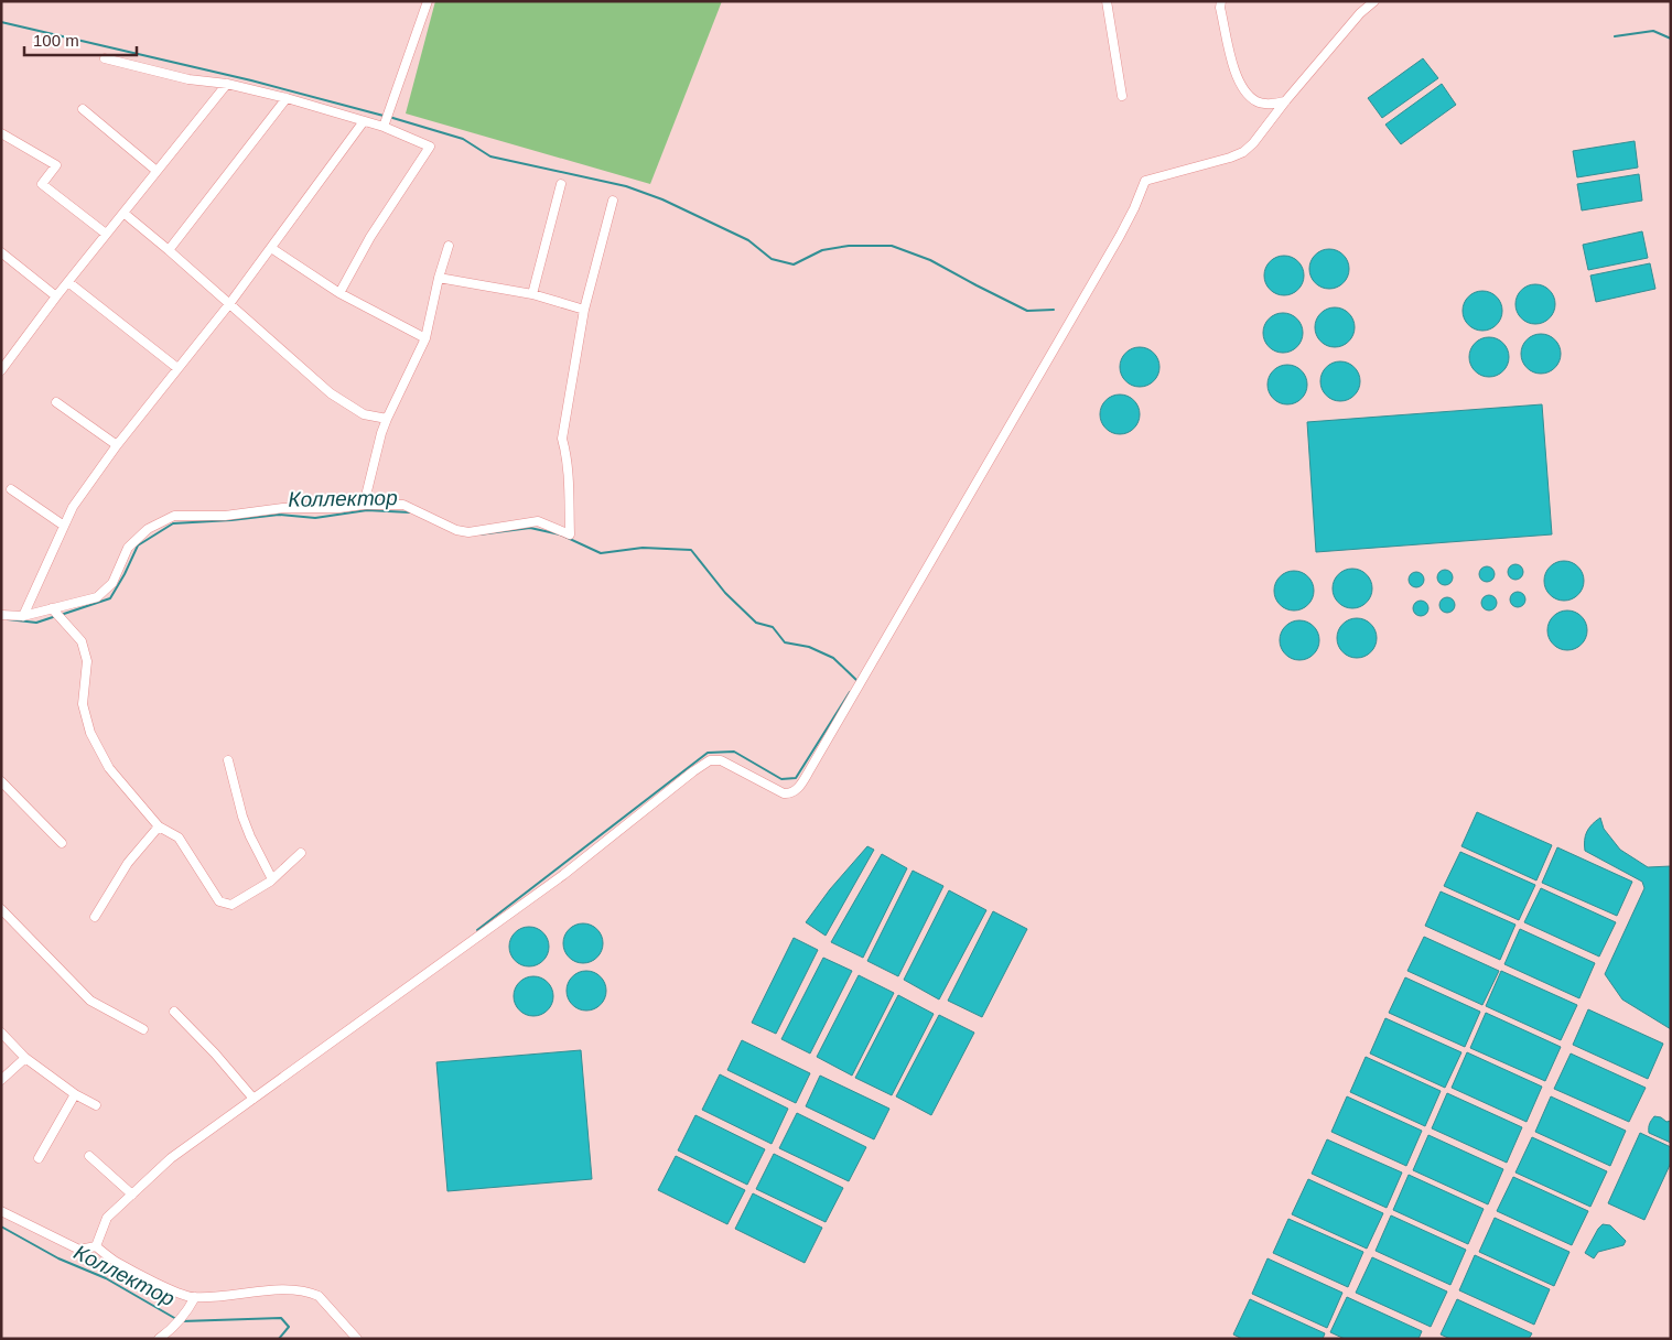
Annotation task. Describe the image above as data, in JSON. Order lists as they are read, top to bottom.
{
  "water": ["Коллектор"],
  "scale_bar": "100 m"
}
